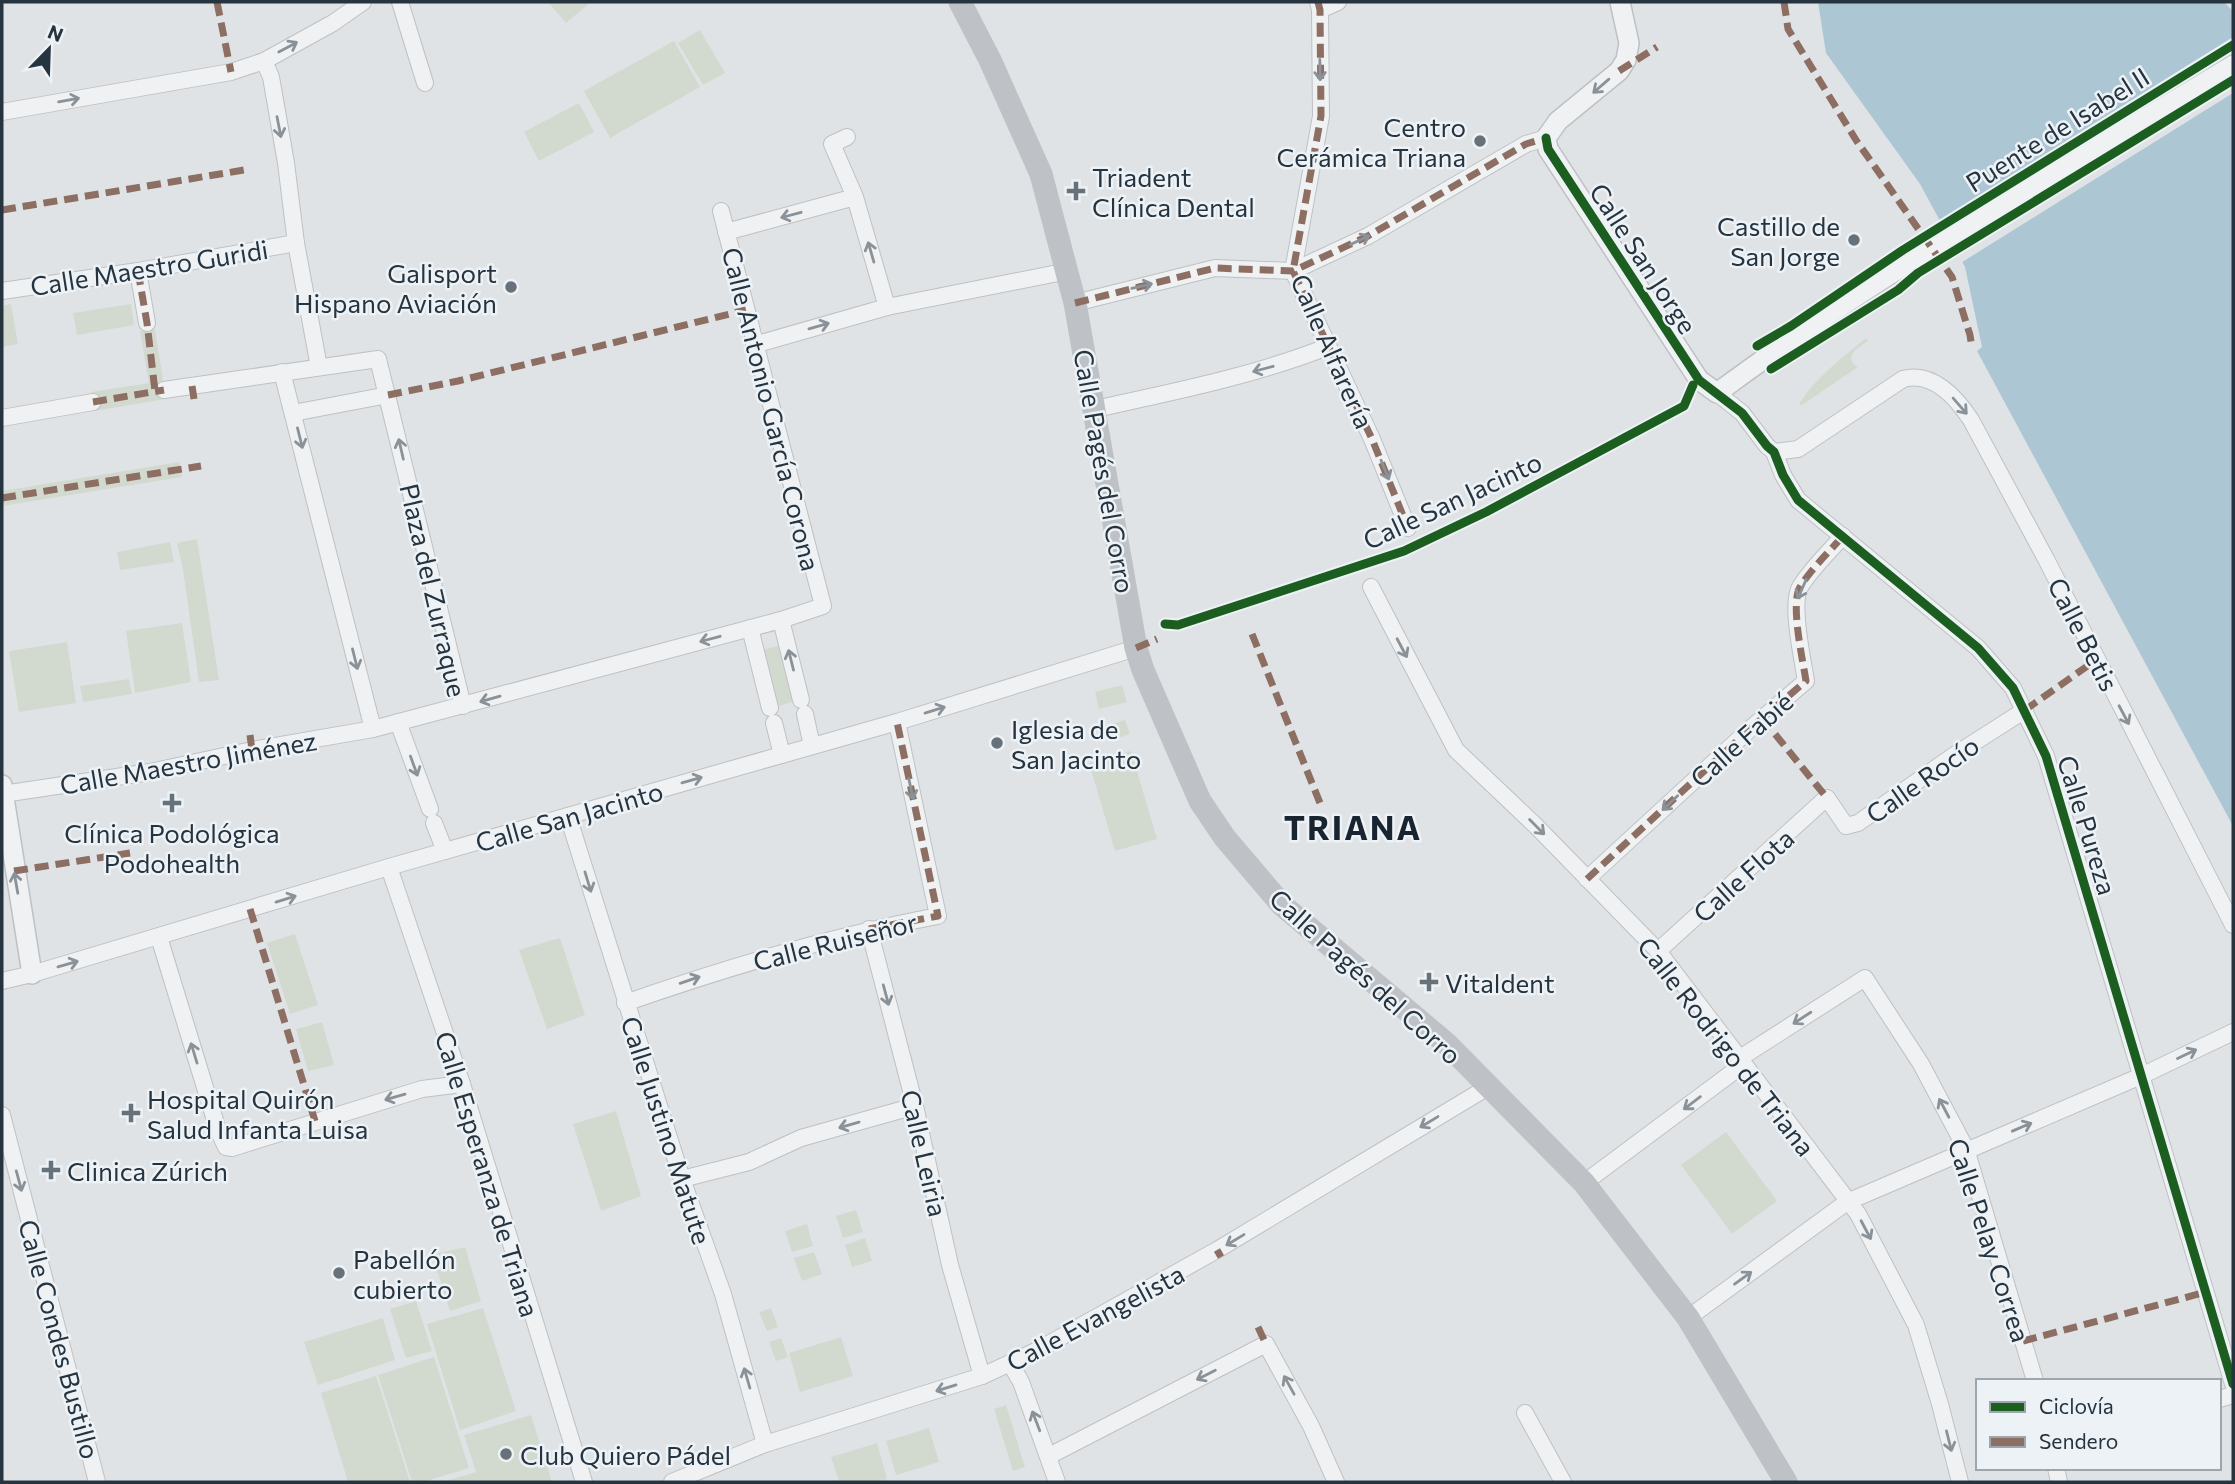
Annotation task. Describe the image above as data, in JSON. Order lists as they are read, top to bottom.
{
  "streets": {
    "main road": ["Calle Pagés del Corro"],
    "street": [
      "Puente de Isabel II",
      "Calle San Jorge",
      "Calle Maestro Guridi",
      "Calle Alfarería",
      "Calle Antonio García Corona",
      "Calle San Jacinto",
      "Plaza del Zurraque",
      "Calle Betis",
      "Calle Fabié",
      "Calle Maestro Jiménez",
      "Calle Rocío",
      "Calle Pureza",
      "Calle Flota",
      "Calle Ruiseñor",
      "Calle Rodrigo de Triana",
      "Calle Justino Matute",
      "Calle Leiria",
      "Calle Esperanza de Triana",
      "Calle Pelay Correa",
      "Calle Evangelista",
      "Calle Condes Bustillo"
    ]
  },
  "crossings": [
    ["Puente de Isabel II", "Calle San Jorge"],
    ["Puente de Isabel II", "Calle Pureza"],
    ["Calle San Jorge", "Calle Pureza"],
    ["Calle Pagés del Corro", "Calle San Jacinto"],
    ["Calle Pagés del Corro", "Calle Evangelista"],
    ["Calle San Jacinto", "Calle Ruiseñor"],
    ["Calle San Jacinto", "Calle Justino Matute"],
    ["Calle San Jacinto", "Calle Esperanza de Triana"],
    ["Plaza del Zurraque", "Calle Maestro Jiménez"],
    ["Calle Betis", "Calle Pureza"],
    ["Calle Fabié", "Calle Pureza"],
    ["Calle Fabié", "Calle Rodrigo de Triana"],
    ["Calle Rocío", "Calle Pureza"],
    ["Calle Rocío", "Calle Flota"],
    ["Calle Flota", "Calle Rodrigo de Triana"],
    ["Calle Ruiseñor", "Calle Justino Matute"],
    ["Calle Ruiseñor", "Calle Leiria"],
    ["Calle Rodrigo de Triana", "Calle Pelay Correa"],
    ["Calle Justino Matute", "Calle Evangelista"],
    ["Calle Leiria", "Calle Evangelista"]
  ],
  "one_way": [
    "Calle Alfarería",
    "Calle San Jacinto",
    "Calle Betis",
    "Calle Fabié",
    "Calle Rodrigo de Triana",
    "Calle Leiria",
    "Calle Evangelista",
    "Calle Condes Bustillo"
  ],
  "districts": ["TRIANA"],
  "places": {
    "other": [
      "Centro Cerámica Triana",
      "Castillo de San Jorge",
      "Galisport Hispano Aviación",
      "Iglesia de San Jacinto",
      "Pabellón cubierto",
      "Club Quiero Pádel"
    ],
    "health": [
      "Triadent Clínica Dental",
      "Clínica Podológica Podohealth",
      "Vitaldent",
      "Hospital Quirón Salud Infanta Luisa",
      "Clinica Zúrich"
    ]
  },
  "legend": ["Ciclovía", "Sendero"],
  "north": "top right"
}
